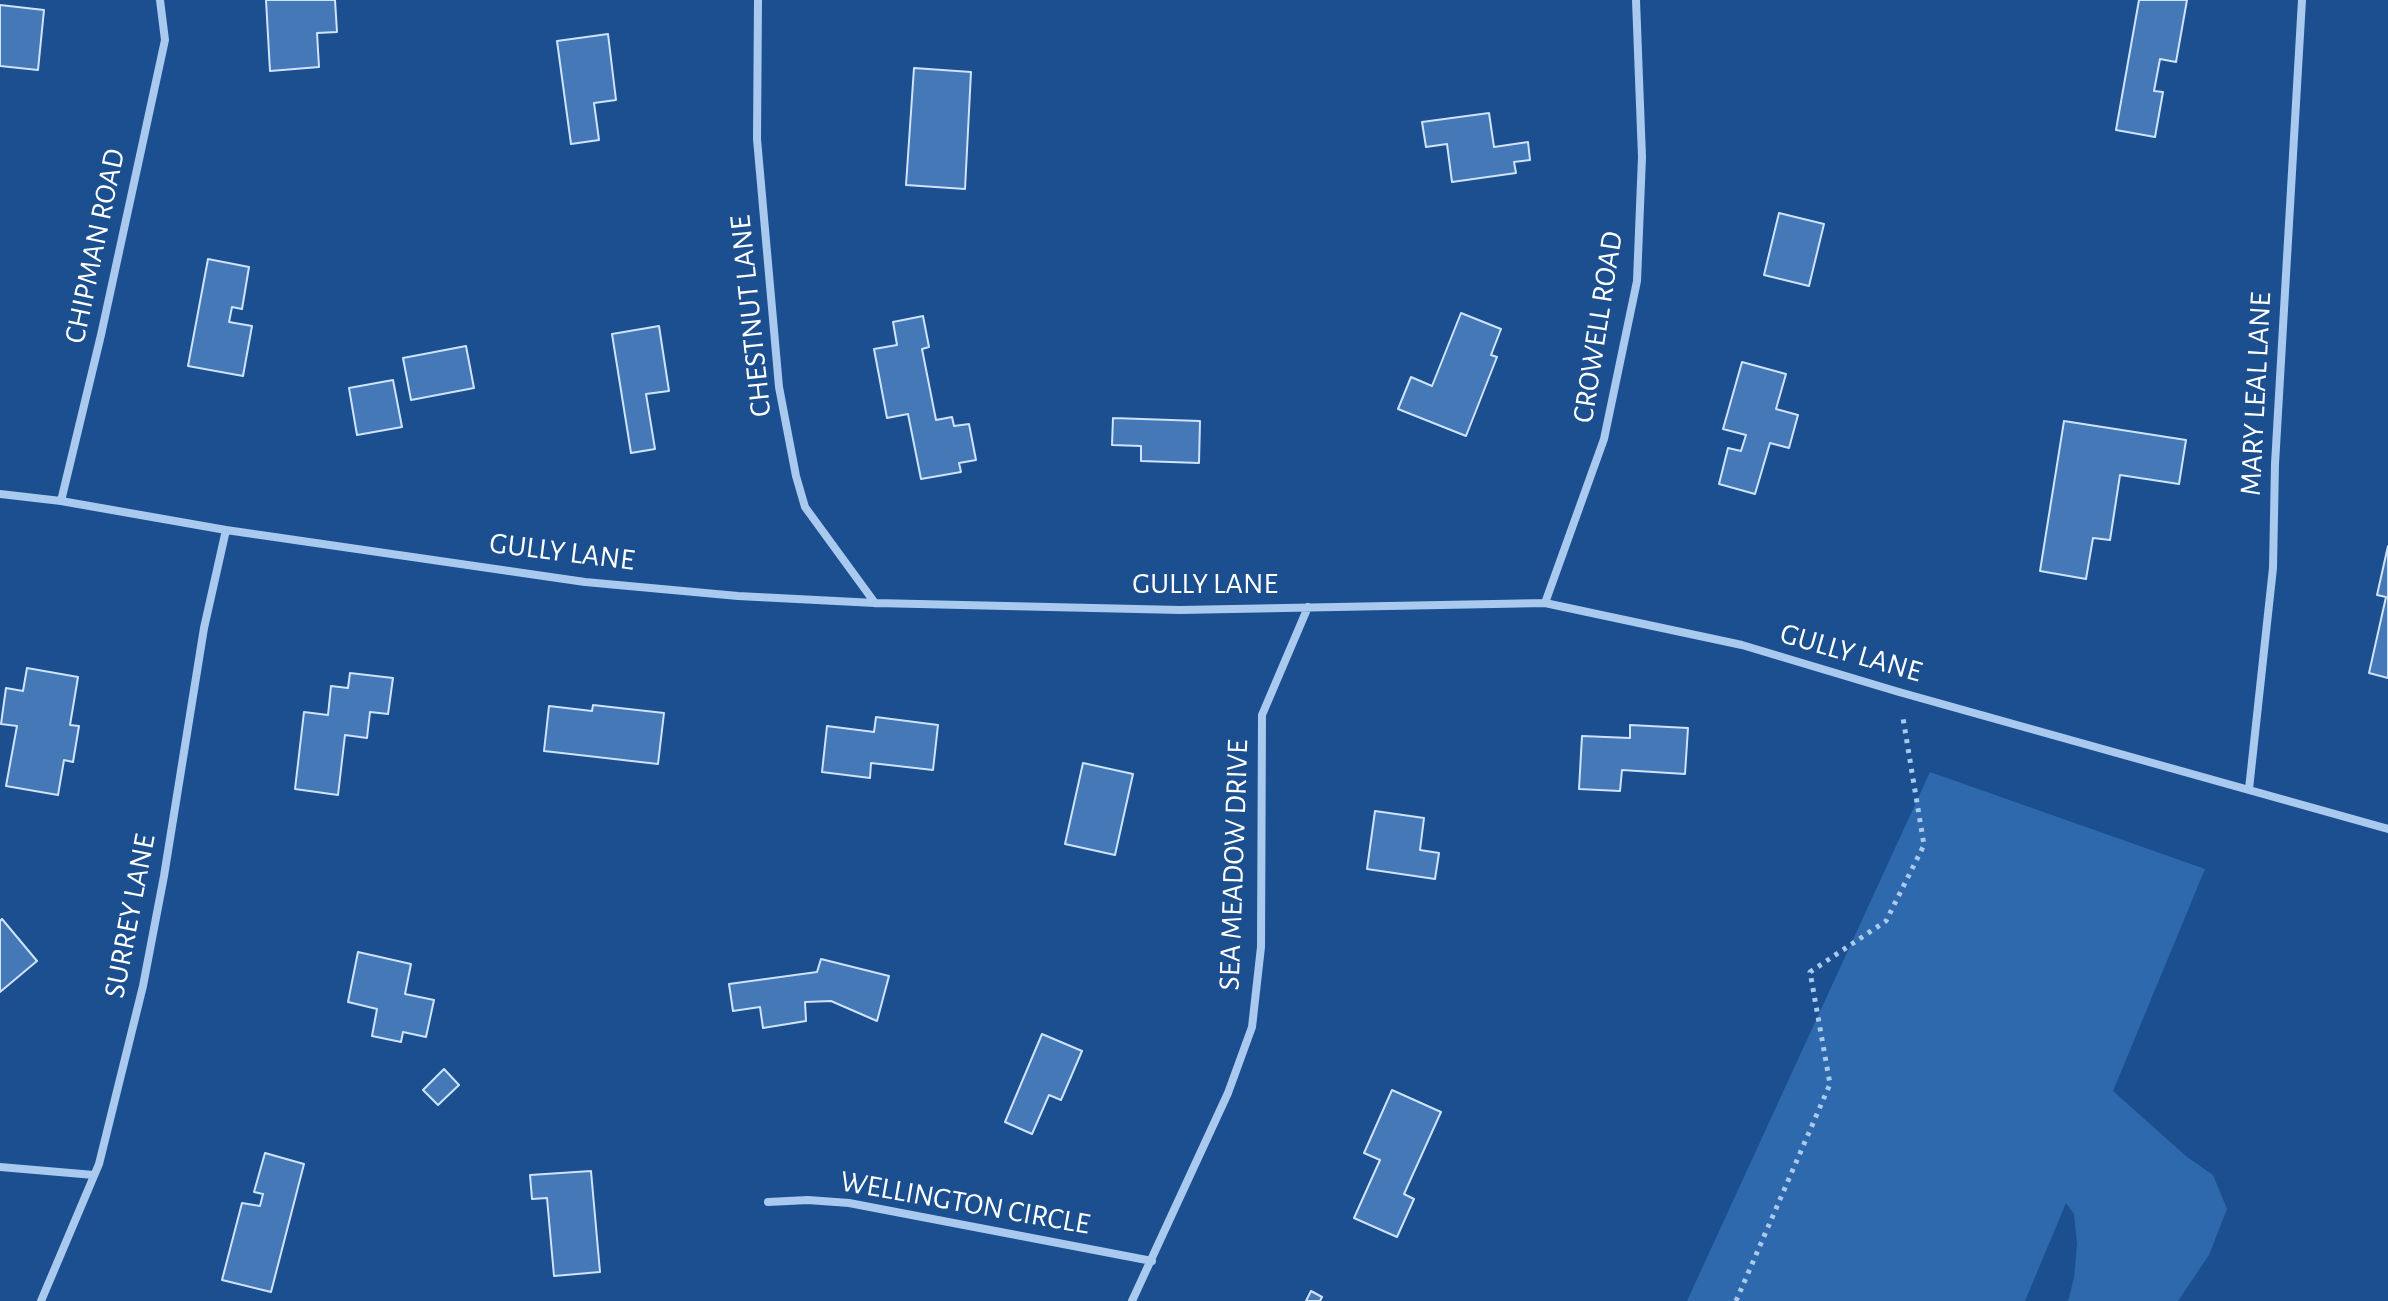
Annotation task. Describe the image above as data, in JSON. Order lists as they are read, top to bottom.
{
  "streets": {
    "street": [
      "CHIPMAN ROAD",
      "CHESTNUT LANE",
      "CROWELL ROAD",
      "MARY LEAL LANE",
      "GULLY LANE",
      "SEA MEADOW DRIVE",
      "SURREY LANE",
      "WELLINGTON CIRCLE"
    ]
  },
  "crossings": [
    ["CHIPMAN ROAD", "GULLY LANE"],
    ["CHESTNUT LANE", "GULLY LANE"],
    ["CROWELL ROAD", "GULLY LANE"],
    ["MARY LEAL LANE", "GULLY LANE"],
    ["GULLY LANE", "SEA MEADOW DRIVE"],
    ["GULLY LANE", "SURREY LANE"],
    ["SEA MEADOW DRIVE", "WELLINGTON CIRCLE"]
  ]
}
